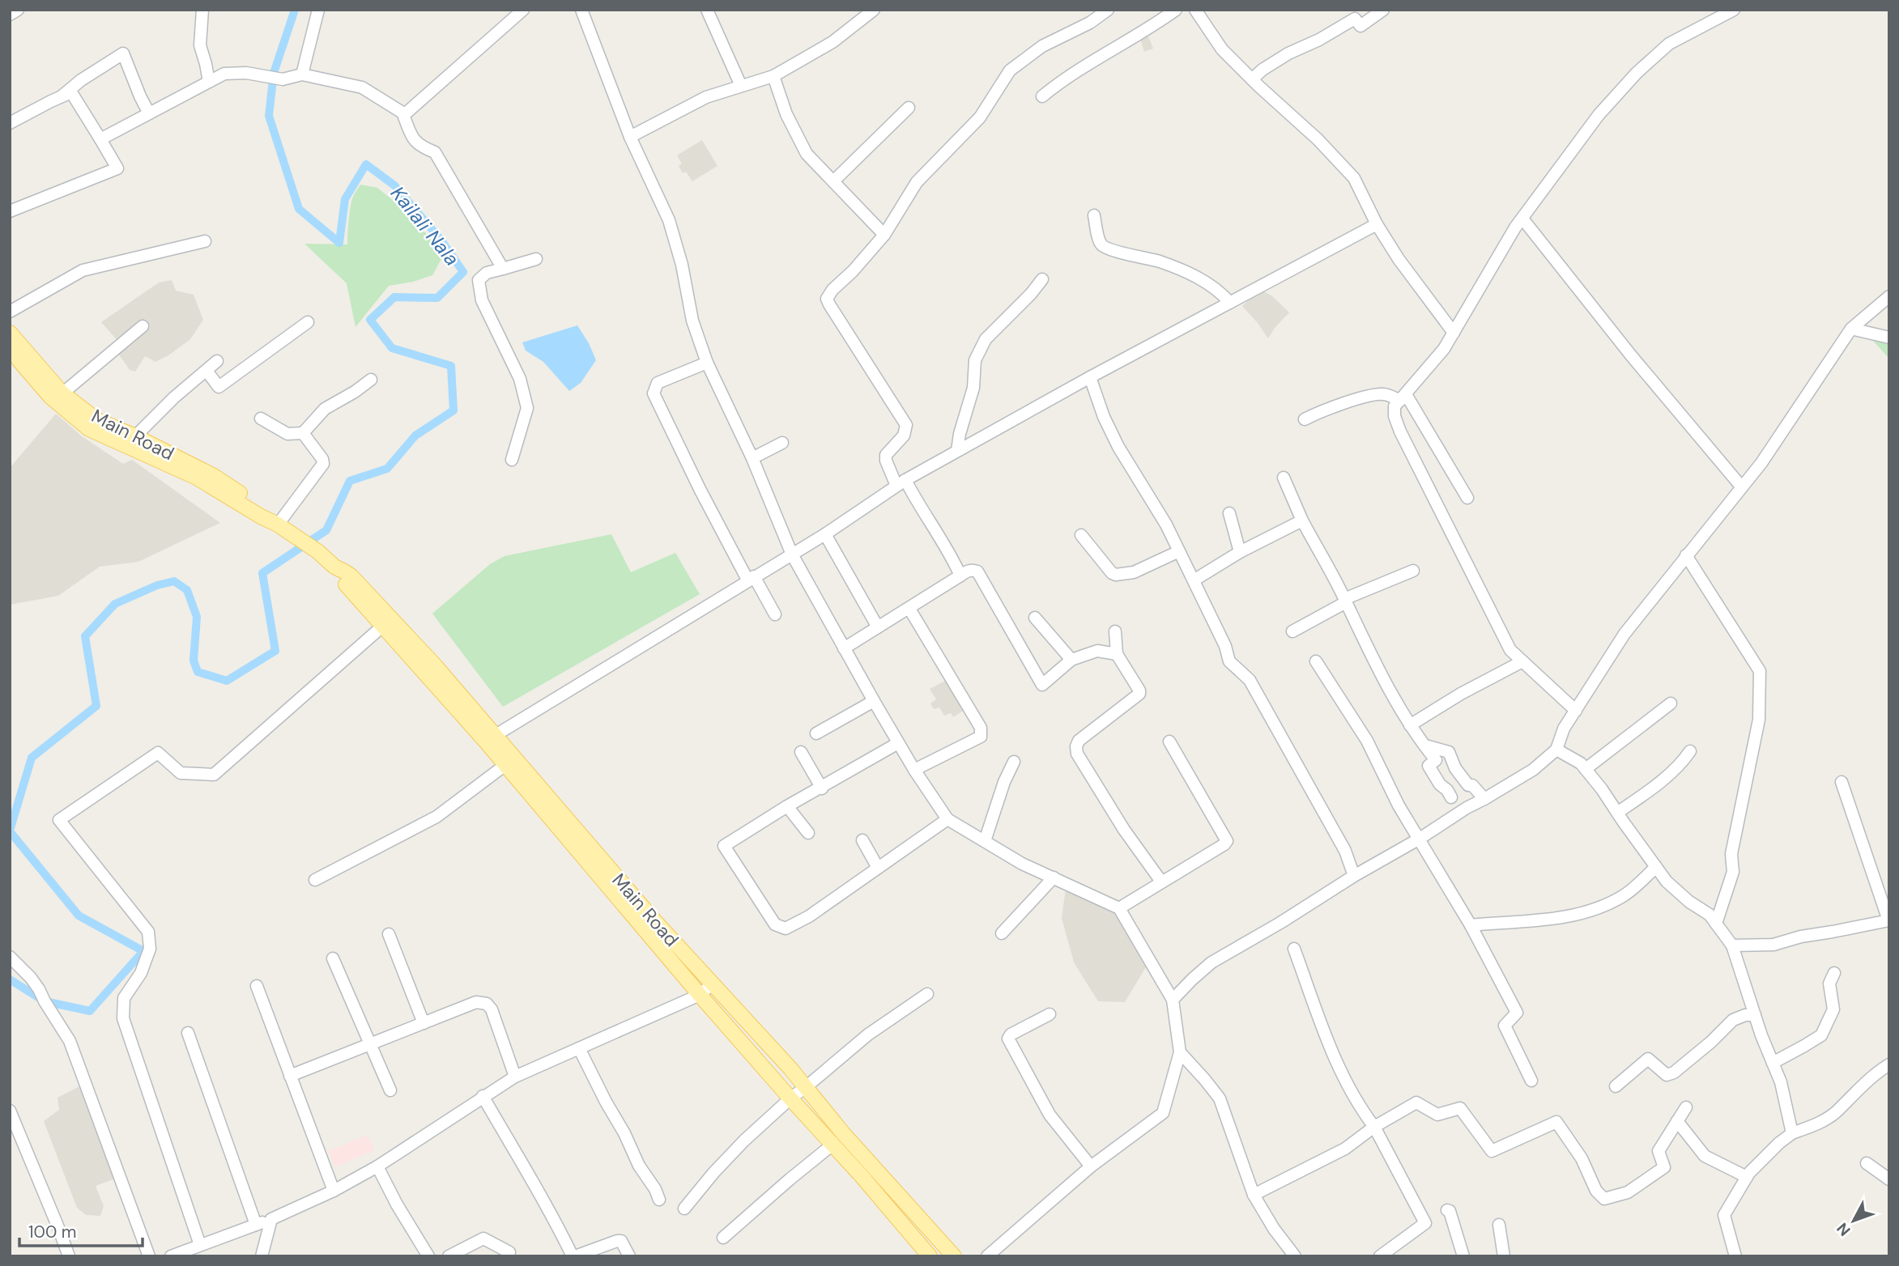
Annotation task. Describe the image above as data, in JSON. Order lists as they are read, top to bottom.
{
  "streets": {
    "main road": ["Main Road"]
  },
  "water": ["Kailali Nala"],
  "scale_bar": "100 m",
  "north": "bottom left"
}
